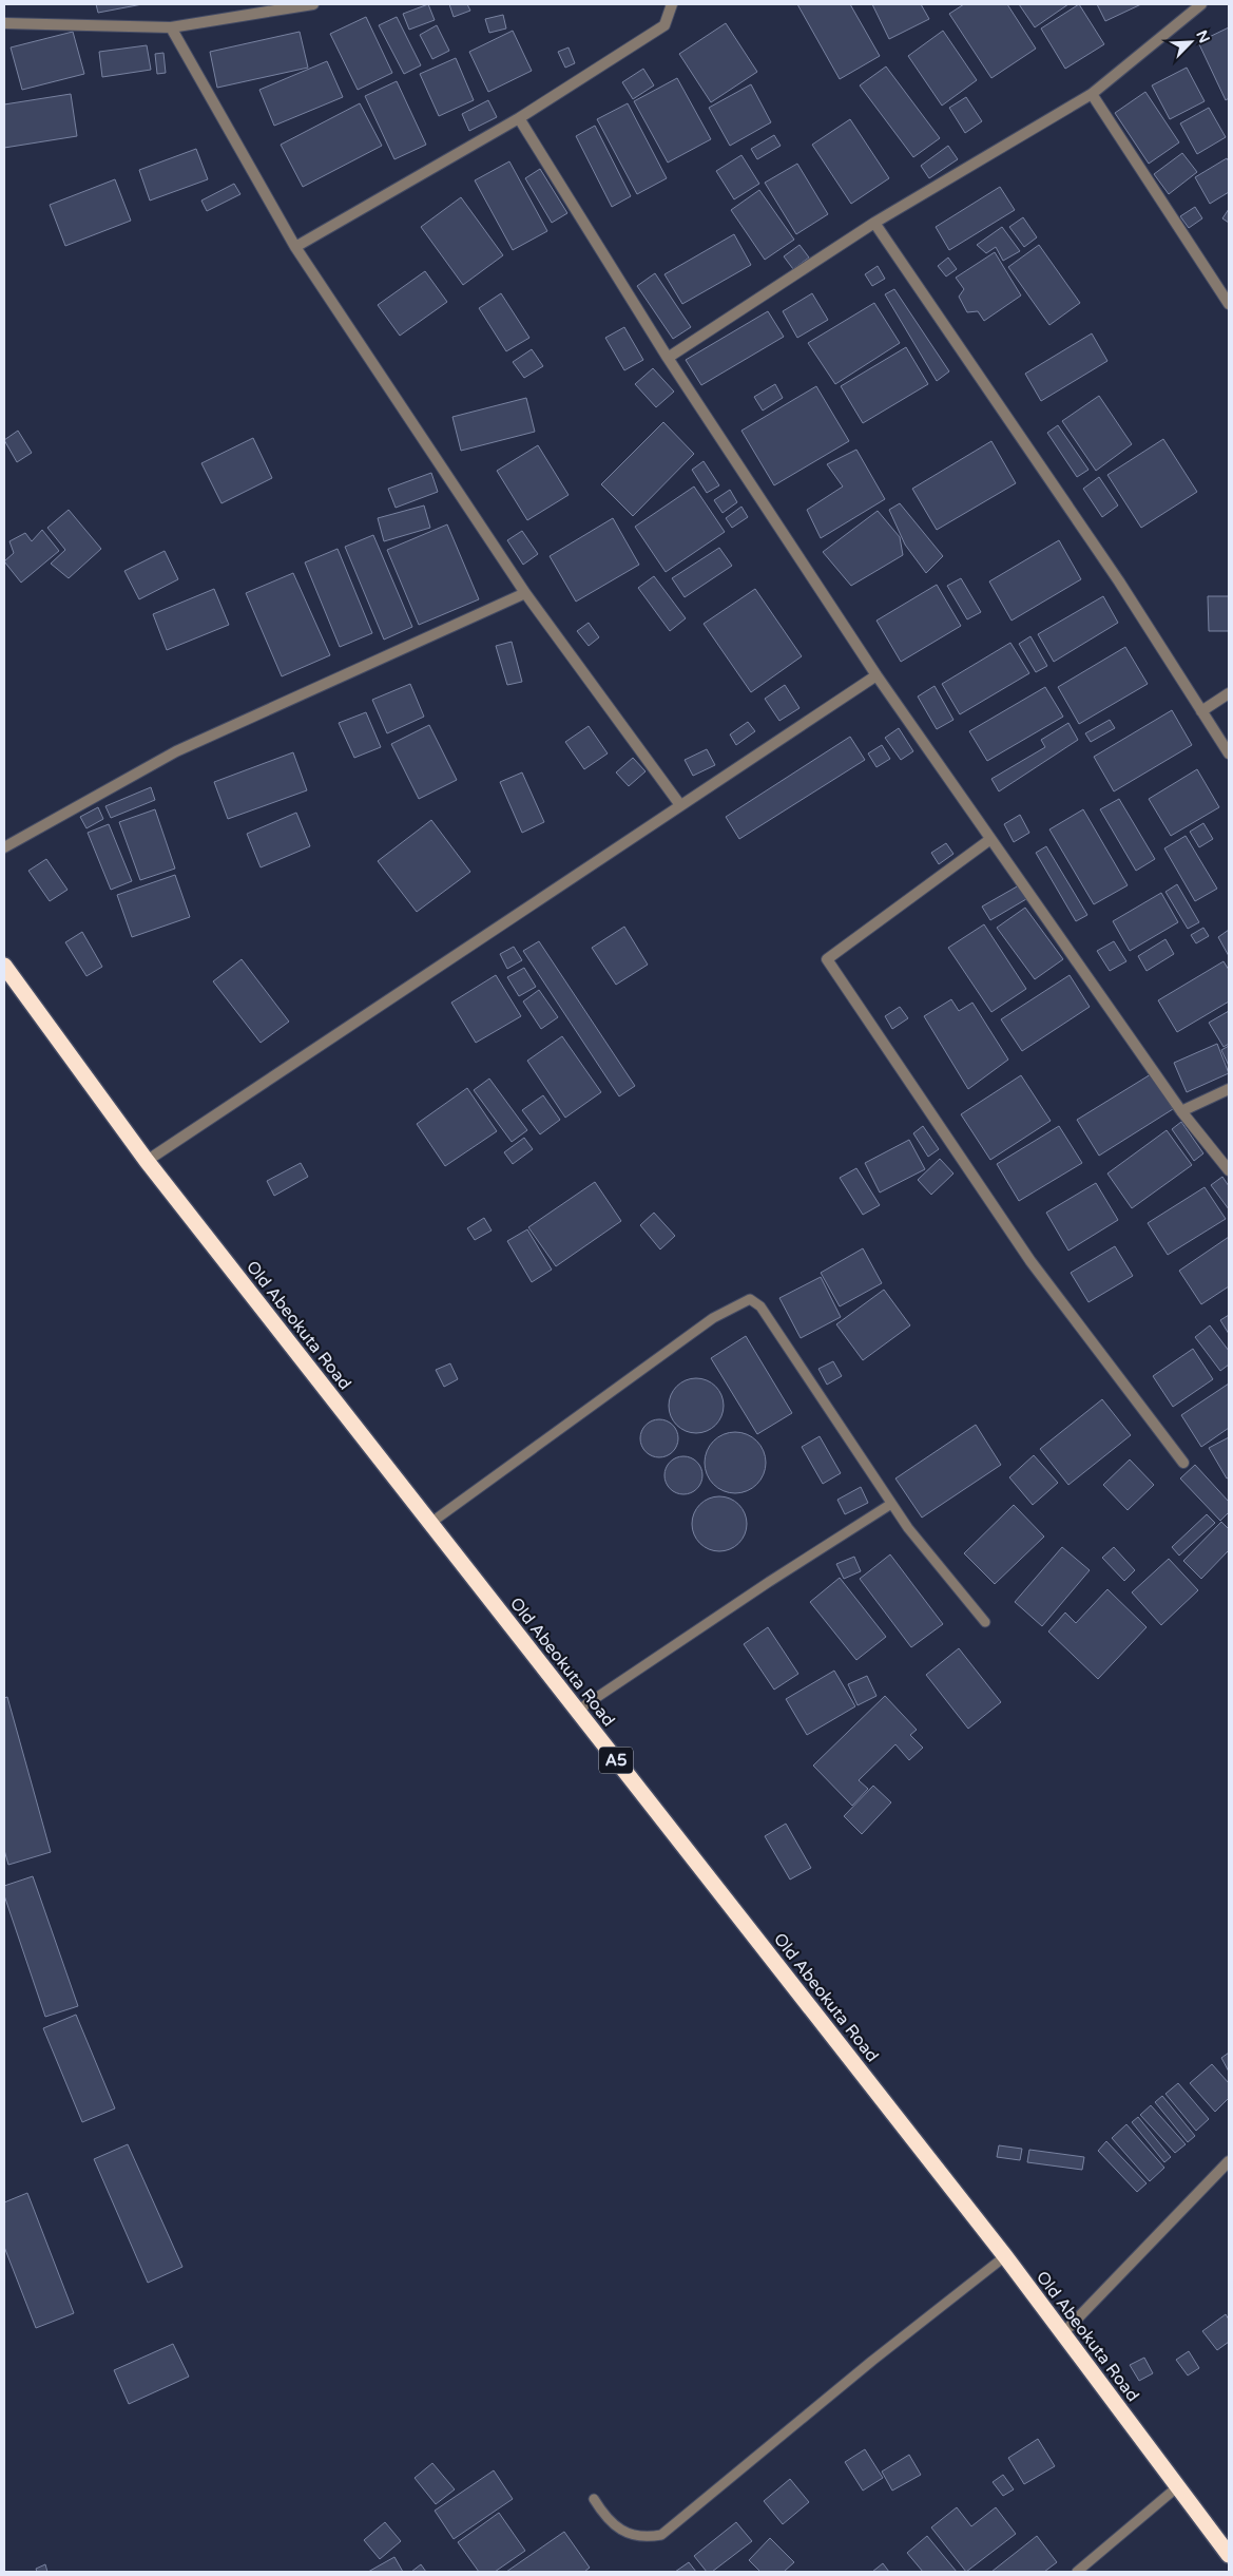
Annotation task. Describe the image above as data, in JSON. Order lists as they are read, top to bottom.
{
  "streets": {
    "highway": ["Old Abeokuta Road", "A5"]
  },
  "north": "top right"
}
